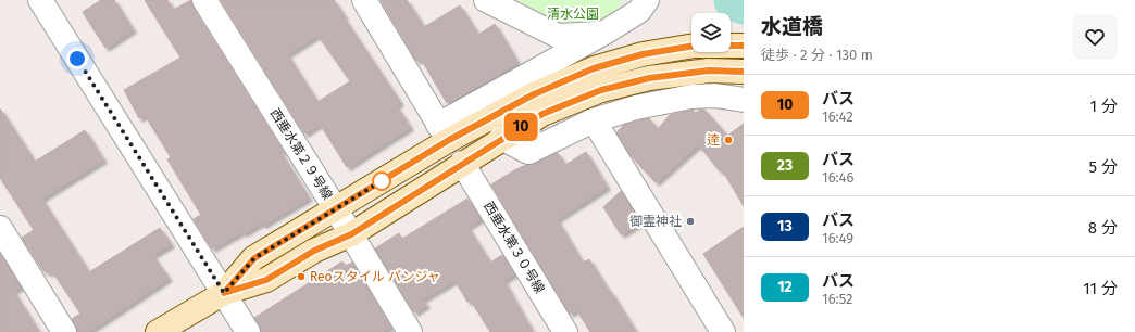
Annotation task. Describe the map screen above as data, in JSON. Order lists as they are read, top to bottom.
{
  "streets": {
    "street": ["西垂水第２９号線", "西垂水第３０号線"]
  },
  "parks": ["清水公園"],
  "places": ["逹", "御霊神社", "Reoスタイル パンジャ"],
  "lines": ["bus line 10"],
  "page": {
    "on_map": "10",
    "heading": ["水道橋", "徒歩 · 2 分 · 130 m"],
    "list": [
      {
        "mark": "10",
        "name": "バス",
        "note": "16:42",
        "value": "1 分"
      },
      {
        "mark": "23",
        "name": "バス",
        "note": "16:46",
        "value": "5 分"
      },
      {
        "mark": "13",
        "name": "バス",
        "note": "16:49",
        "value": "8 分"
      },
      {
        "mark": "12",
        "name": "バス",
        "note": "16:52",
        "value": "11 分"
      }
    ]
  }
}
